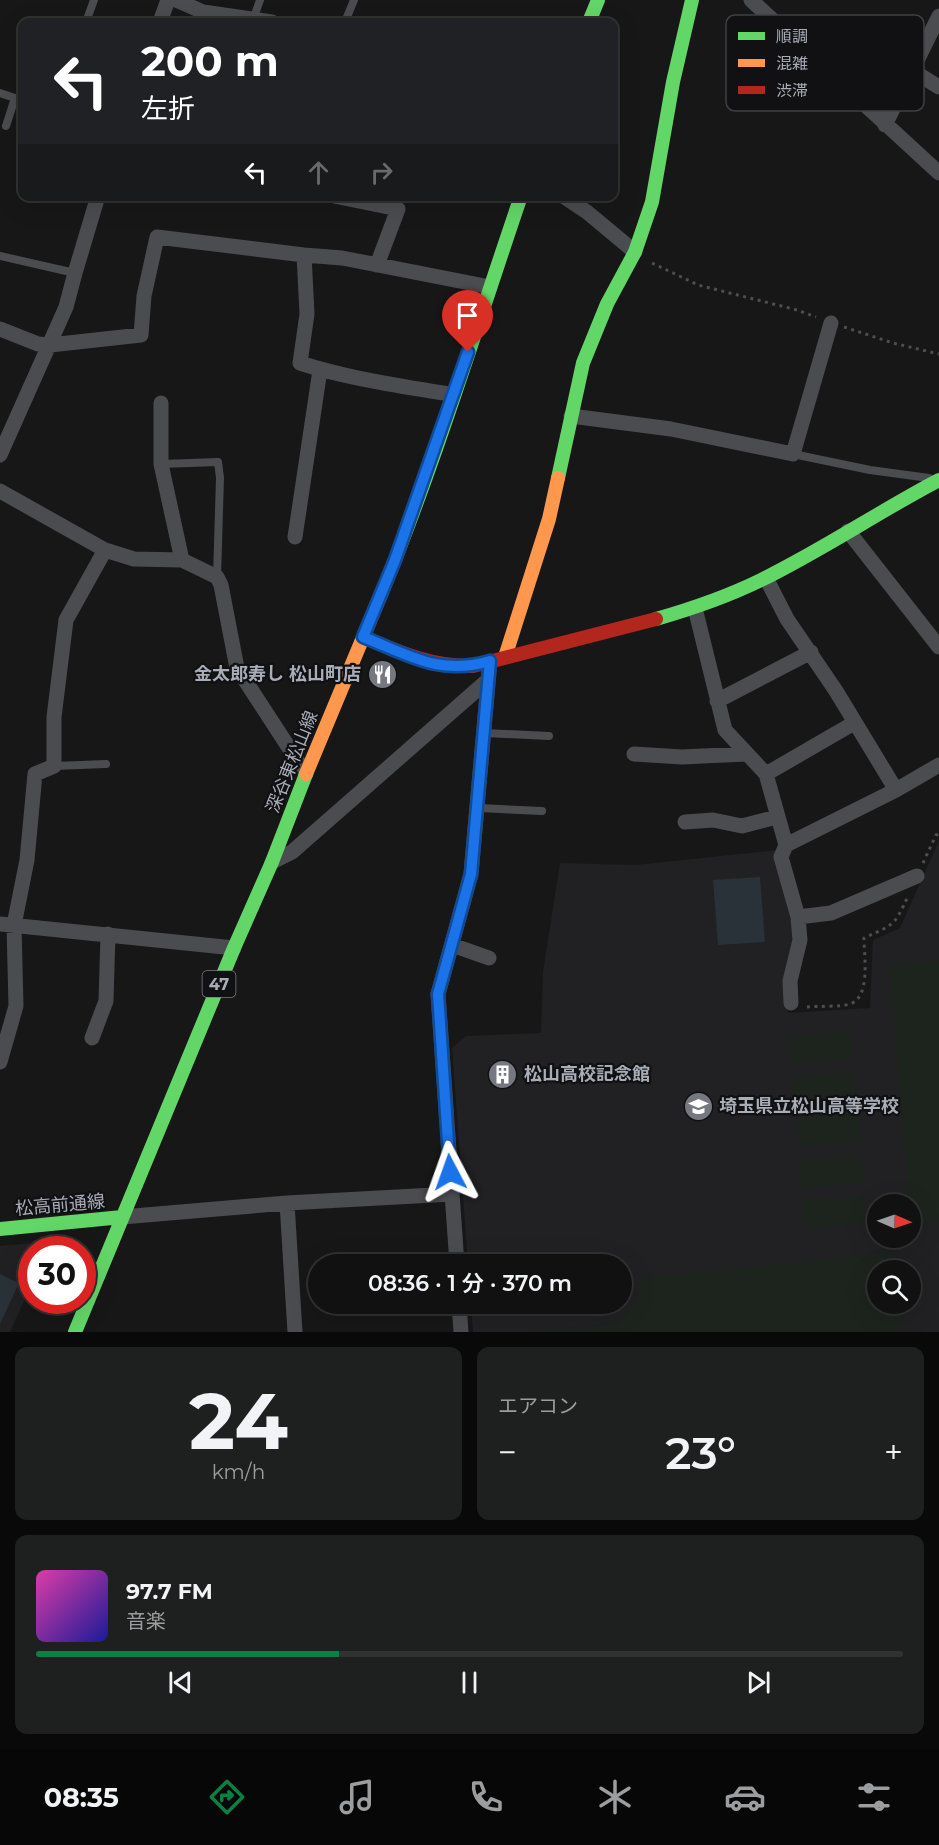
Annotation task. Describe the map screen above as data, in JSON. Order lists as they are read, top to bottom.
{
  "streets": {
    "street": ["深谷東松山線", "47", "松高前通線"]
  },
  "crossings": [
    ["深谷東松山線", "松高前通線"]
  ],
  "places": {
    "restaurant": ["金太郎寿し 松山町店"],
    "building": ["松山高校記念館"],
    "school or university": ["埼玉県立松山高等学校"]
  },
  "legend": ["順調", "混雑", "渋滞"],
  "north": "right",
  "page": {
    "turn": ["200 m", "左折"],
    "limit": "30",
    "trip": "08:36 · 1 分 · 370 m",
    "tile": [
      ["24", "km/h"],
      "エアコン"
    ],
    "heat": ["−", "23°", "+"],
    "song": ["97.7 FM", "音楽"],
    "tabs": "08:35"
  }
}
